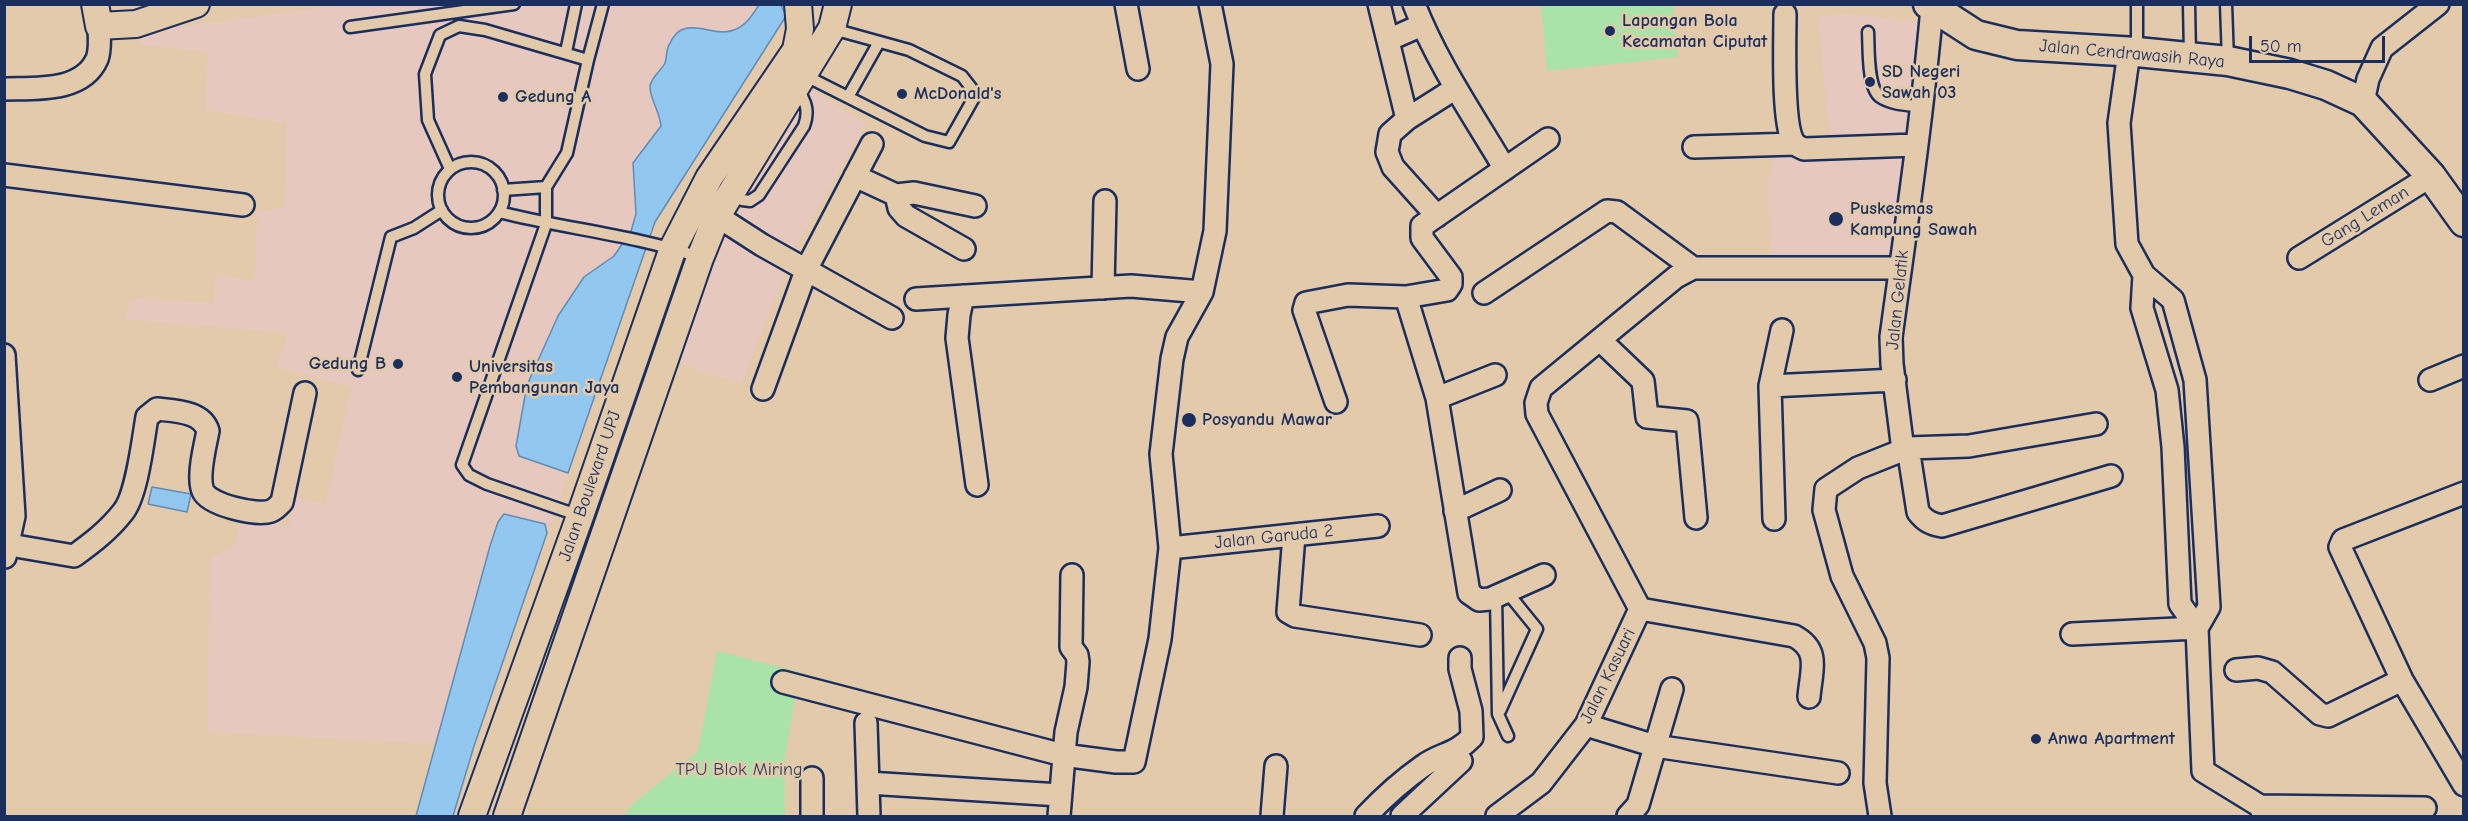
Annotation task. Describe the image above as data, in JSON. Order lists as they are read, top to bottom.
{
  "streets": {
    "main road": ["Jalan Cendrawasih Raya"],
    "street": [
      "Gang Leman",
      "Jalan Gelatik",
      "Jalan Boulevard UPJ",
      "Jalan Garuda 2",
      "Jalan Kasuari"
    ]
  },
  "crossings": [
    ["Jalan Cendrawasih Raya", "Gang Leman"],
    ["Jalan Cendrawasih Raya", "Jalan Gelatik"]
  ],
  "parks": ["TPU Blok Miring"],
  "places": [
    "Lapangan Bola Kecamatan Ciputat",
    "SD Negeri Sawah 03",
    "McDonald's",
    "Gedung A",
    "Puskesmas Kampung Sawah",
    "Gedung B",
    "Universitas Pembangunan Jaya",
    "Posyandu Mawar",
    "Anwa Apartment"
  ],
  "scale_bar": "50 m"
}
